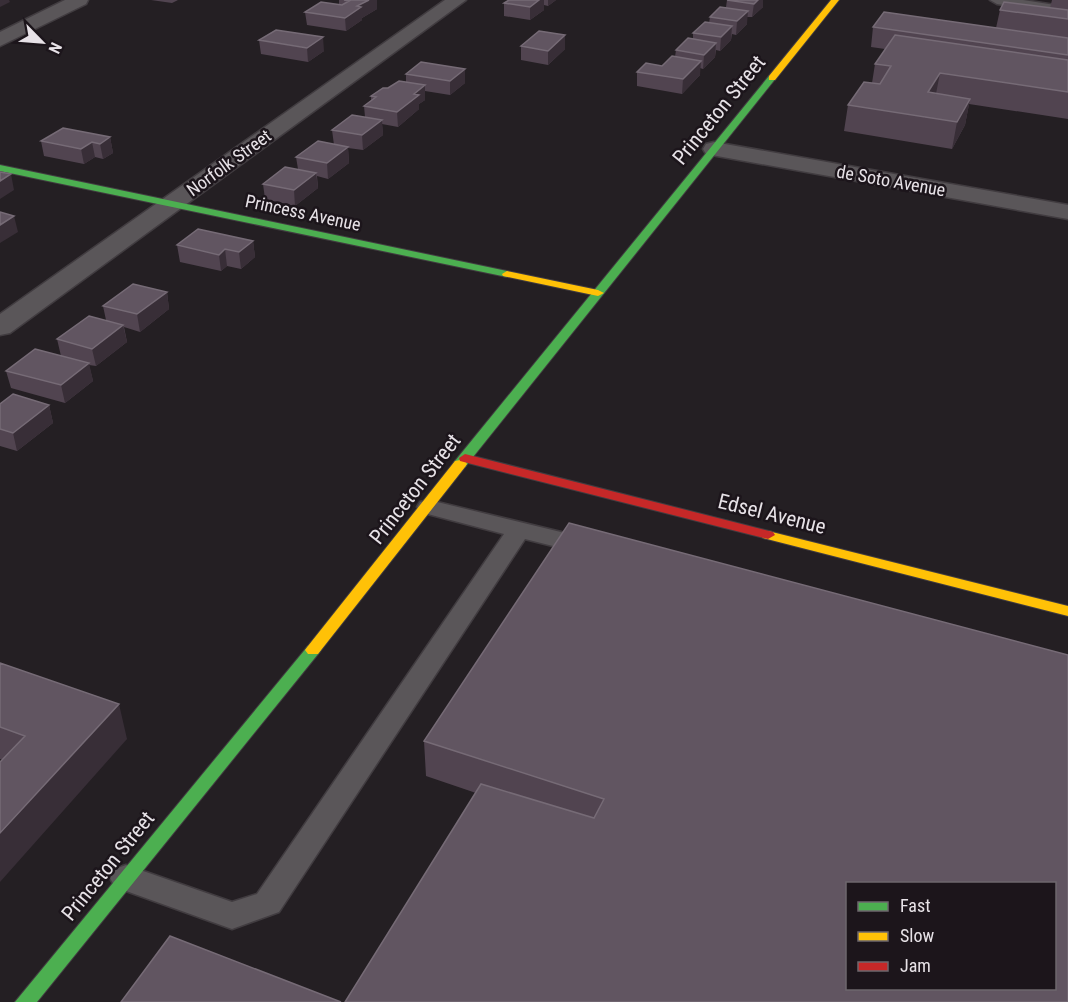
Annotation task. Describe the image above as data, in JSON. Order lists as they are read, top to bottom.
{
  "streets": {
    "street": [
      "Princeton Street",
      "Norfolk Street",
      "de Soto Avenue",
      "Princess Avenue",
      "Edsel Avenue"
    ]
  },
  "crossings": [
    ["Princeton Street", "de Soto Avenue"],
    ["Princeton Street", "Princess Avenue"],
    ["Princeton Street", "Edsel Avenue"],
    ["Norfolk Street", "Princess Avenue"]
  ],
  "legend": ["Fast", "Slow", "Jam"],
  "north": "bottom right"
}
